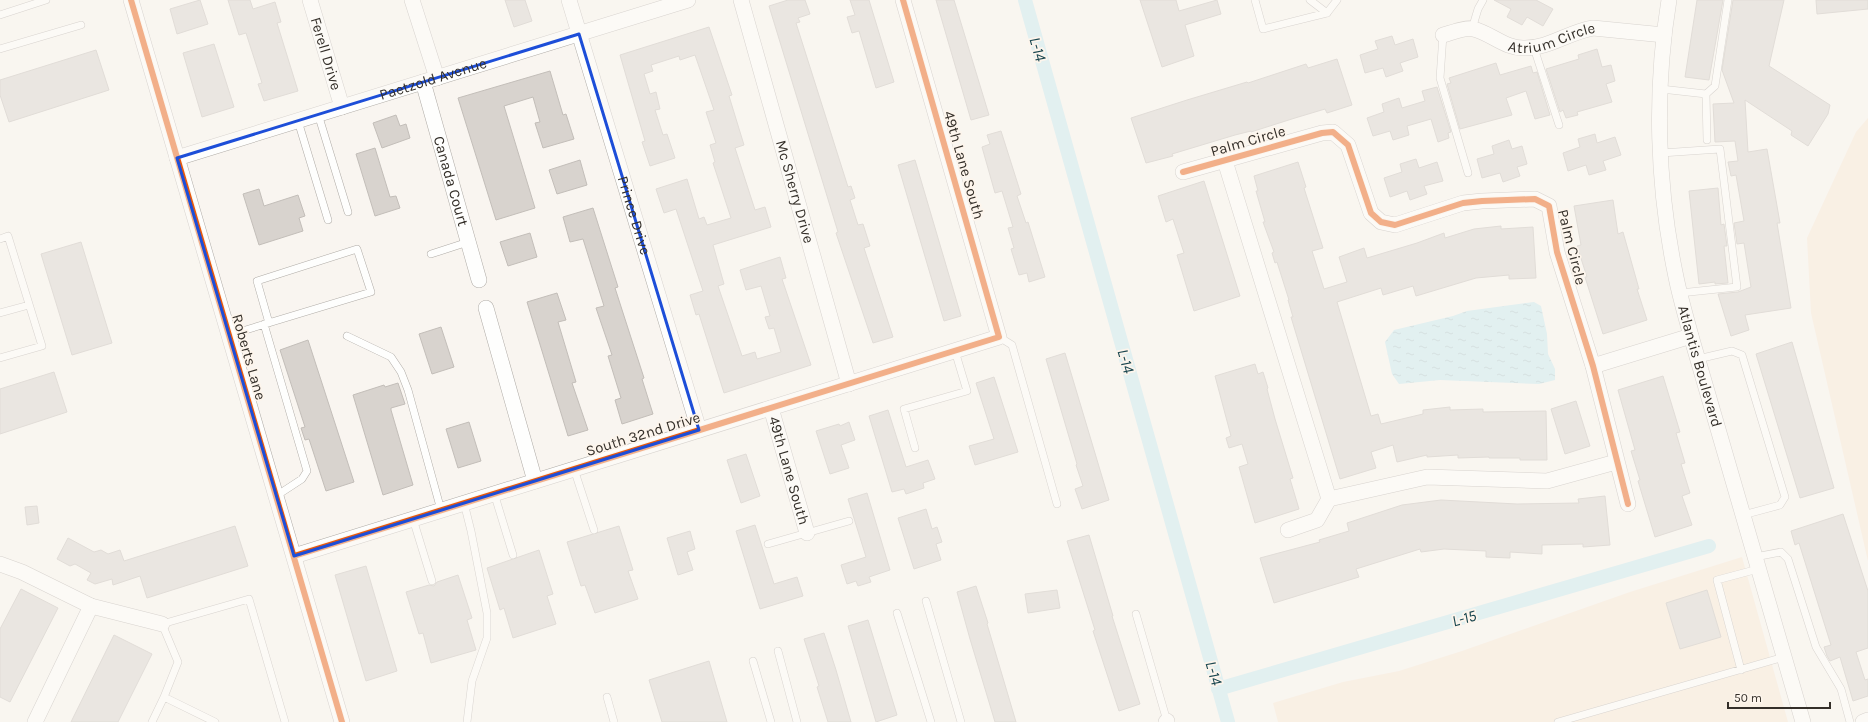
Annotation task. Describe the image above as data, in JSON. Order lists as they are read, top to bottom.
{
  "streets": {
    "street": [
      "Atrium Circle",
      "Ferell Drive",
      "Paetzold Avenue",
      "Palm Circle",
      "49th Lane South",
      "Canada Court",
      "Mc Sherry Drive",
      "Prince Drive",
      "Roberts Lane",
      "Atlantis Boulevard",
      "South 32nd Drive"
    ]
  },
  "crossings": [
    ["Atrium Circle", "Atlantis Boulevard"],
    ["Ferell Drive", "Paetzold Avenue"],
    ["Paetzold Avenue", "Canada Court"],
    ["Paetzold Avenue", "Prince Drive"],
    ["Paetzold Avenue", "Roberts Lane"],
    ["49th Lane South", "South 32nd Drive"],
    ["Mc Sherry Drive", "South 32nd Drive"],
    ["Prince Drive", "South 32nd Drive"],
    ["Roberts Lane", "South 32nd Drive"]
  ],
  "water": ["L-14", "L-15"],
  "scale_bar": "50 m"
}
